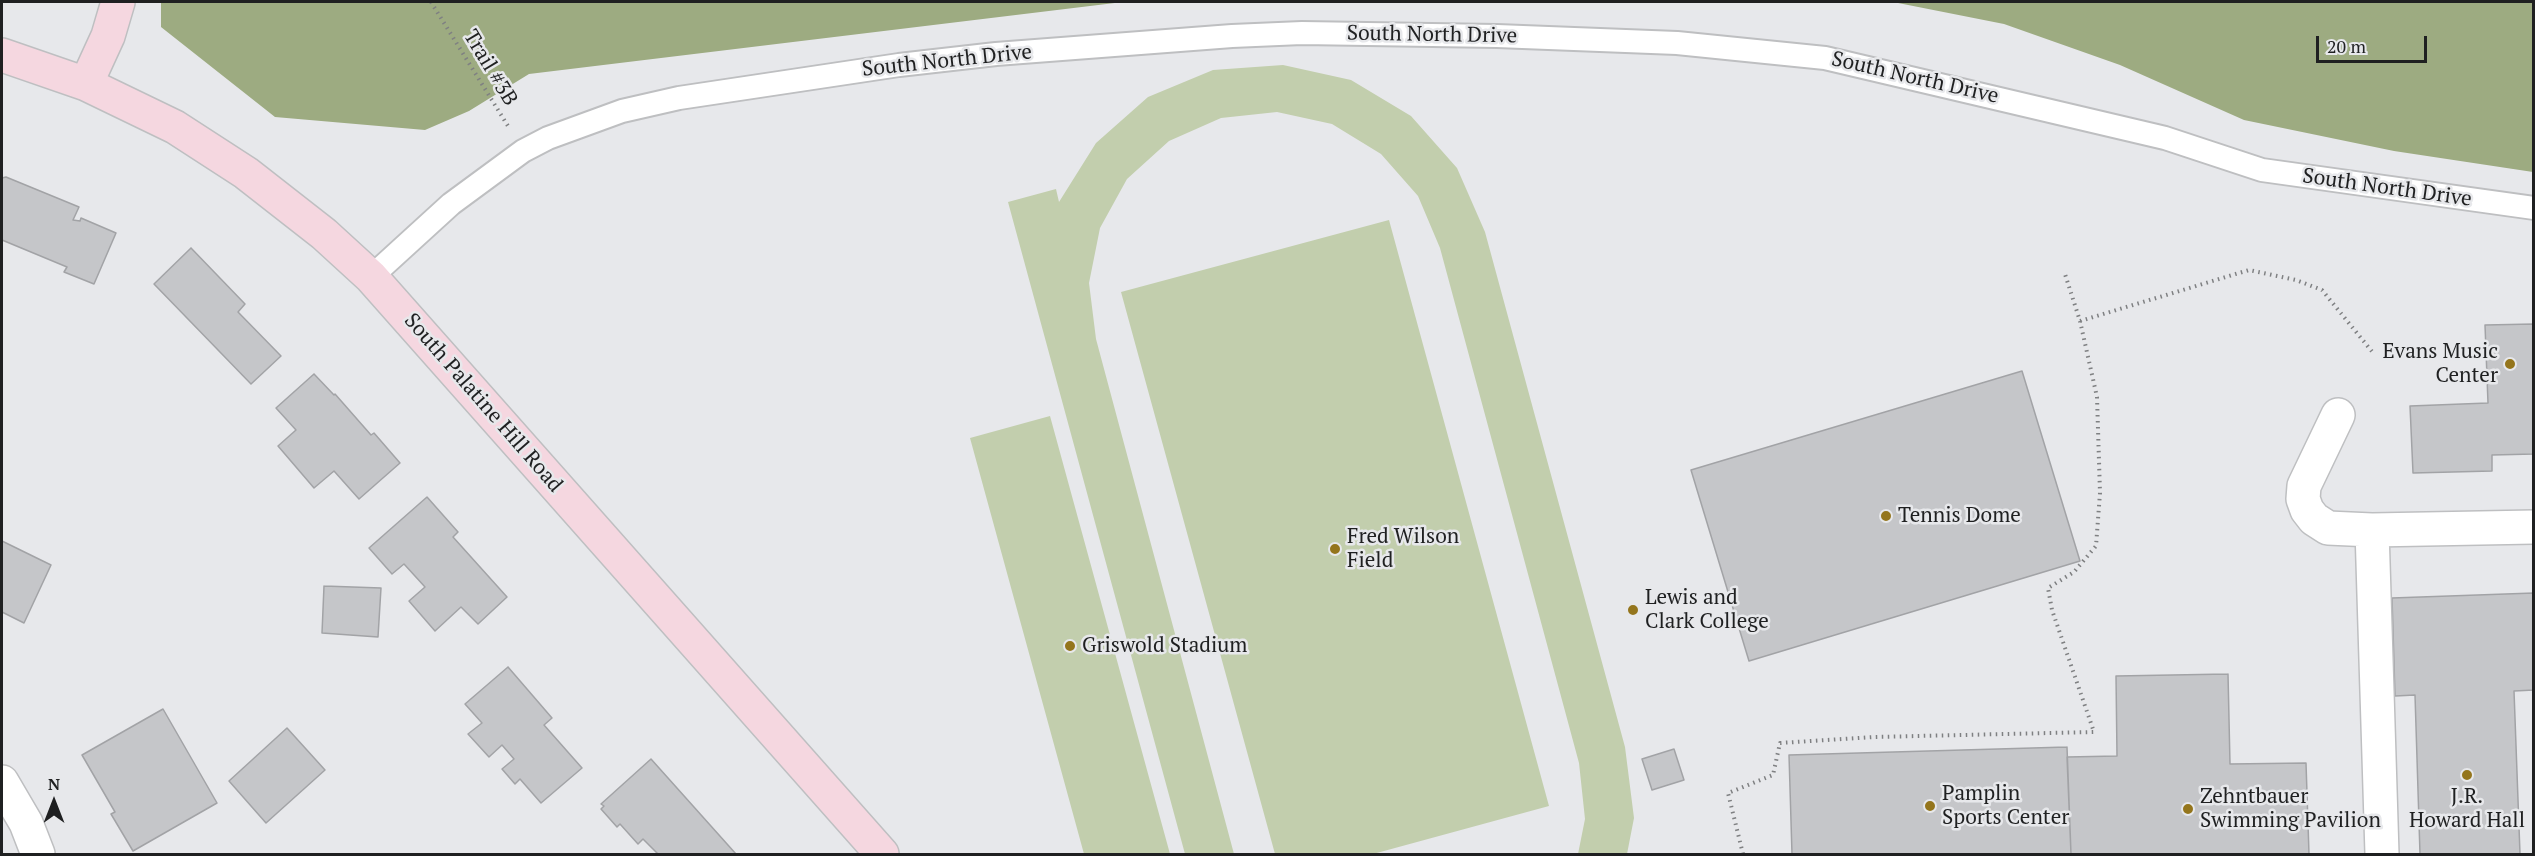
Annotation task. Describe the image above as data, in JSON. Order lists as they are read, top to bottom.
{
  "streets": {
    "street": ["South Palatine Hill Road"],
    "lane": ["South North Drive"],
    "path": ["Trail #3B"]
  },
  "crossings": [
    ["South North Drive", "Trail #3B"],
    ["South North Drive", "South Palatine Hill Road"]
  ],
  "places": [
    "Evans Music Center",
    "Tennis Dome",
    "Fred Wilson Field",
    "Lewis and Clark College",
    "Griswold Stadium",
    "J.R. Howard Hall",
    "Pamplin Sports Center",
    "Zehntbauer Swimming Pavilion"
  ],
  "scale_bar": "20 m",
  "north": "top"
}
